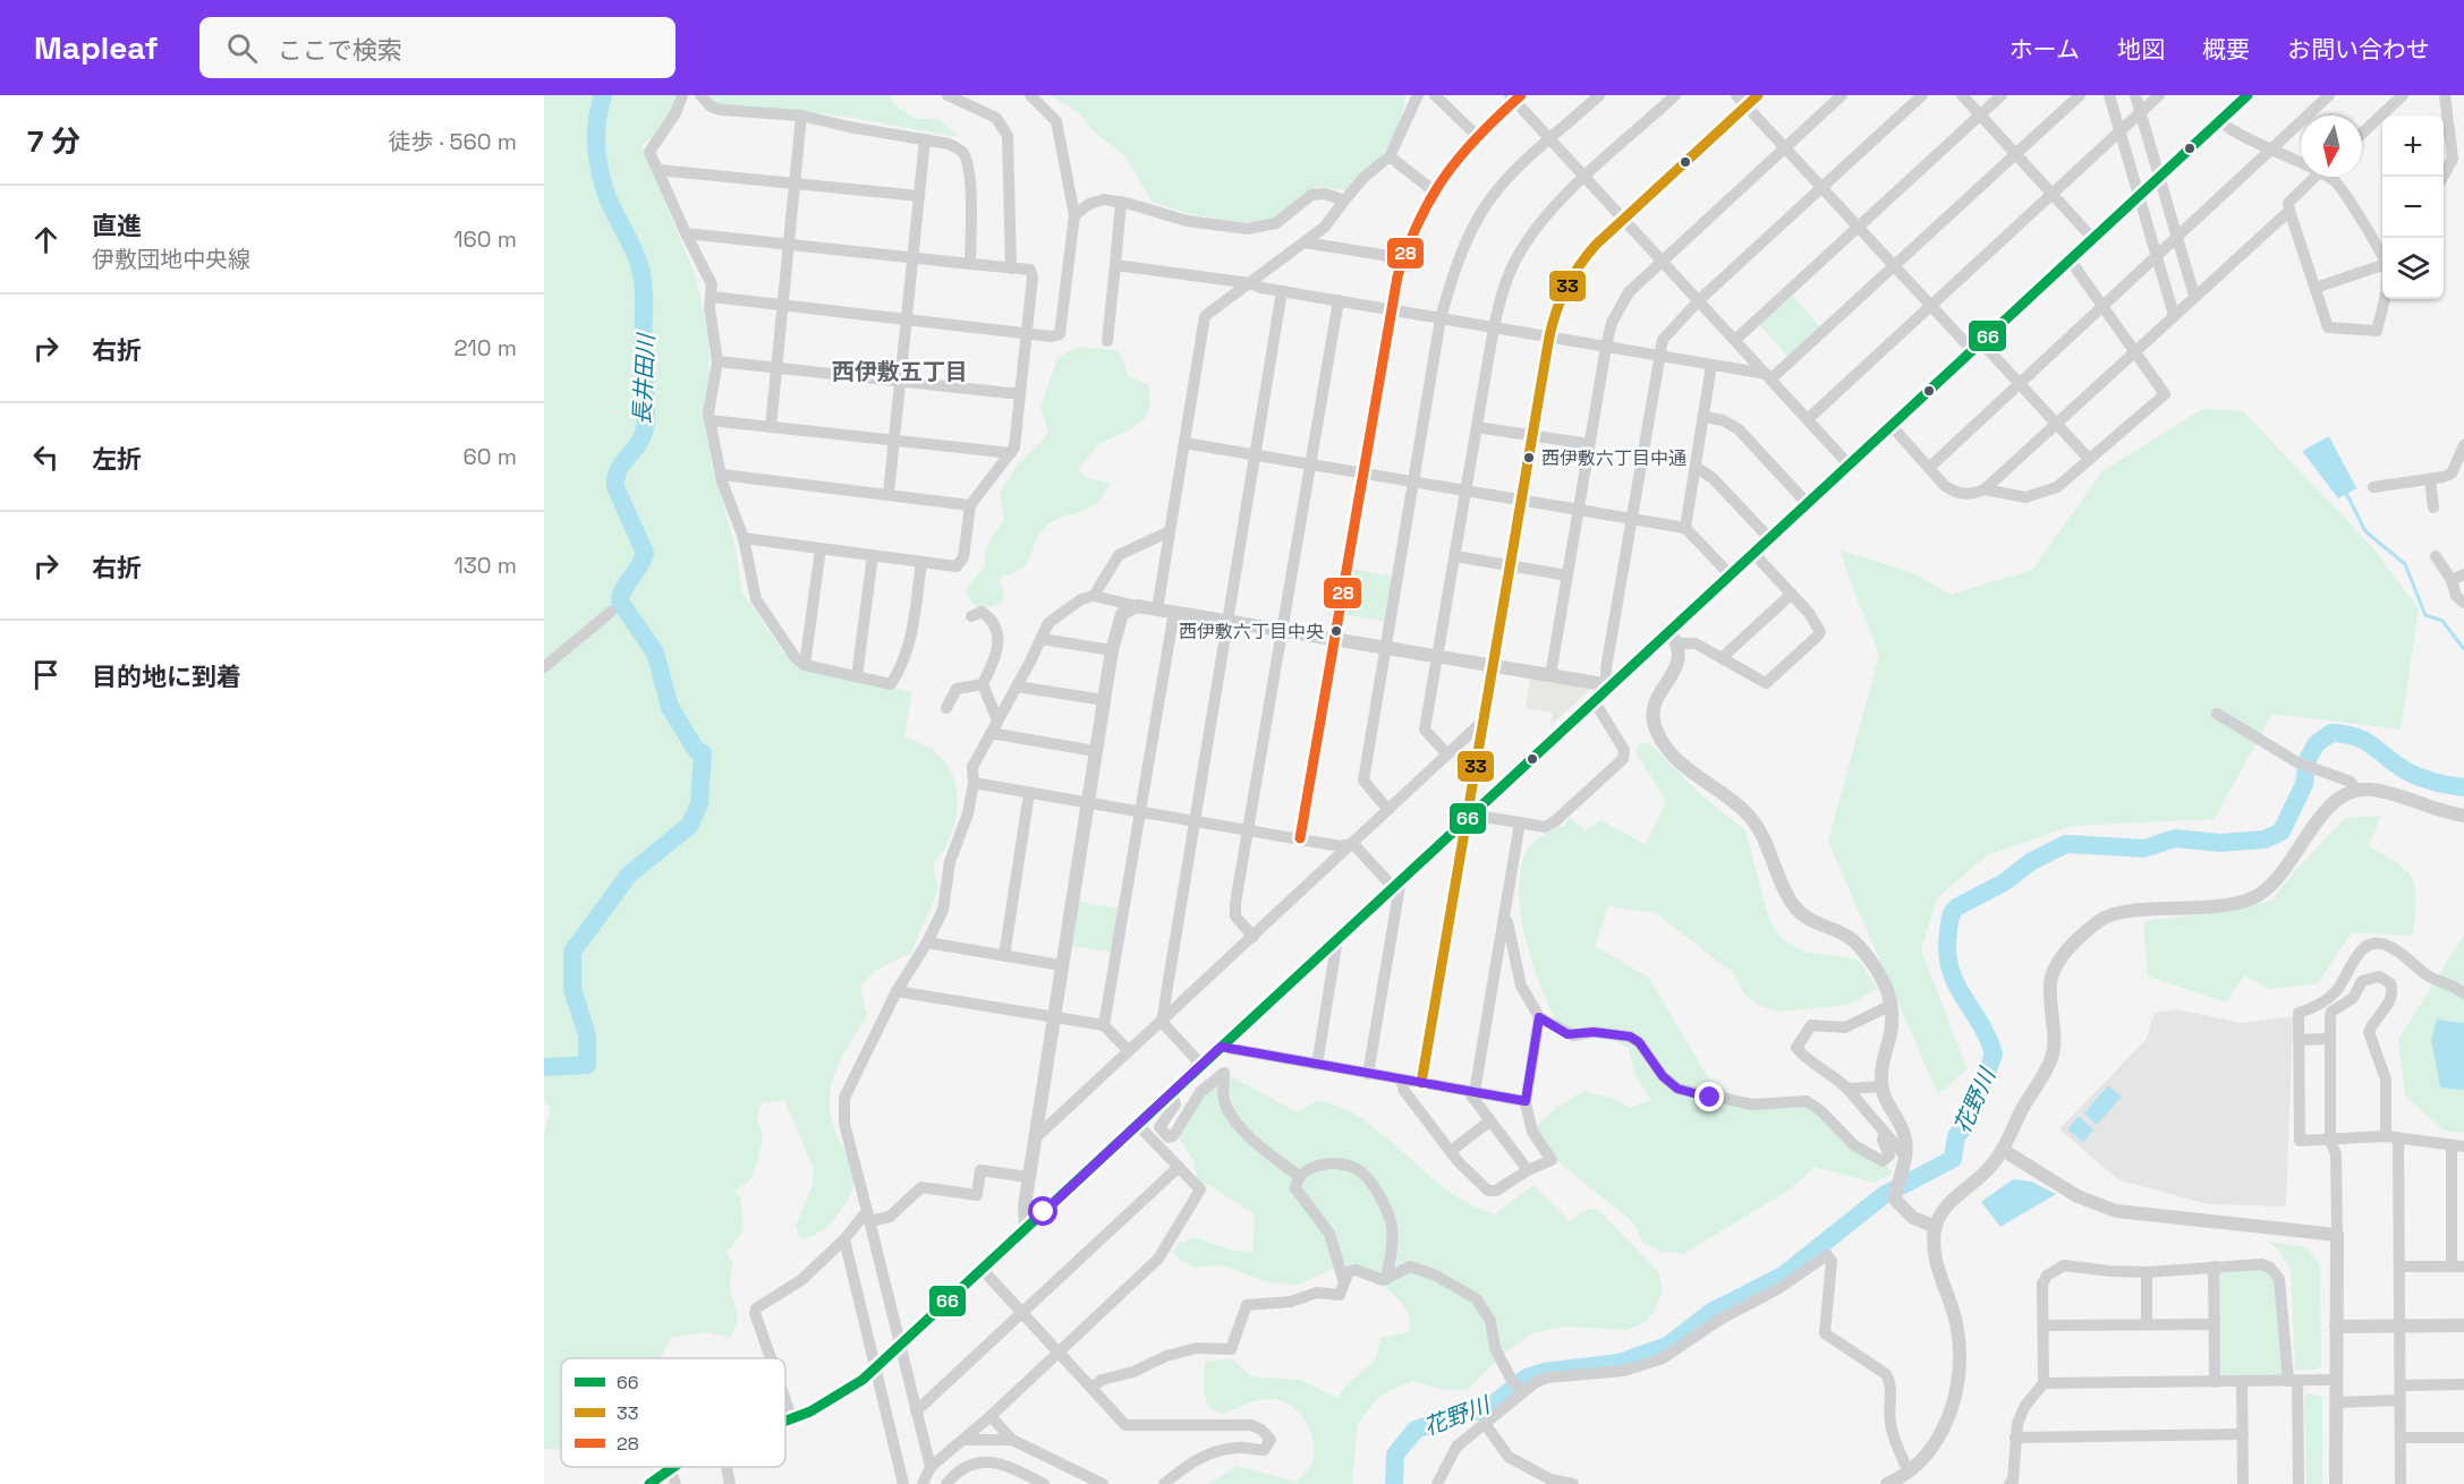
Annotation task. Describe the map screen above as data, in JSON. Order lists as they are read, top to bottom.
{
  "districts": ["西伊敷五丁目"],
  "water": ["長井田川", "花野川"],
  "places": ["西伊敷六丁目中通", "西伊敷六丁目中央"],
  "lines": ["transit line 66", "transit line 33", "transit line 28"],
  "legend": ["66", "33", "28"],
  "north": "bottom",
  "page": {
    "header": "Mapleaf",
    "search": "ここで検索",
    "nav": [
      "ホーム",
      "地図",
      "概要",
      "お問い合わせ"
    ],
    "heading": ["7 分", "徒歩 · 560 m"],
    "map_buttons": ["+", "−"],
    "list": [
      ["直進", "伊敷団地中央線", "160 m"],
      ["右折", "210 m"],
      ["左折", "60 m"],
      ["右折", "130 m"],
      "目的地に到着"
    ]
  }
}
